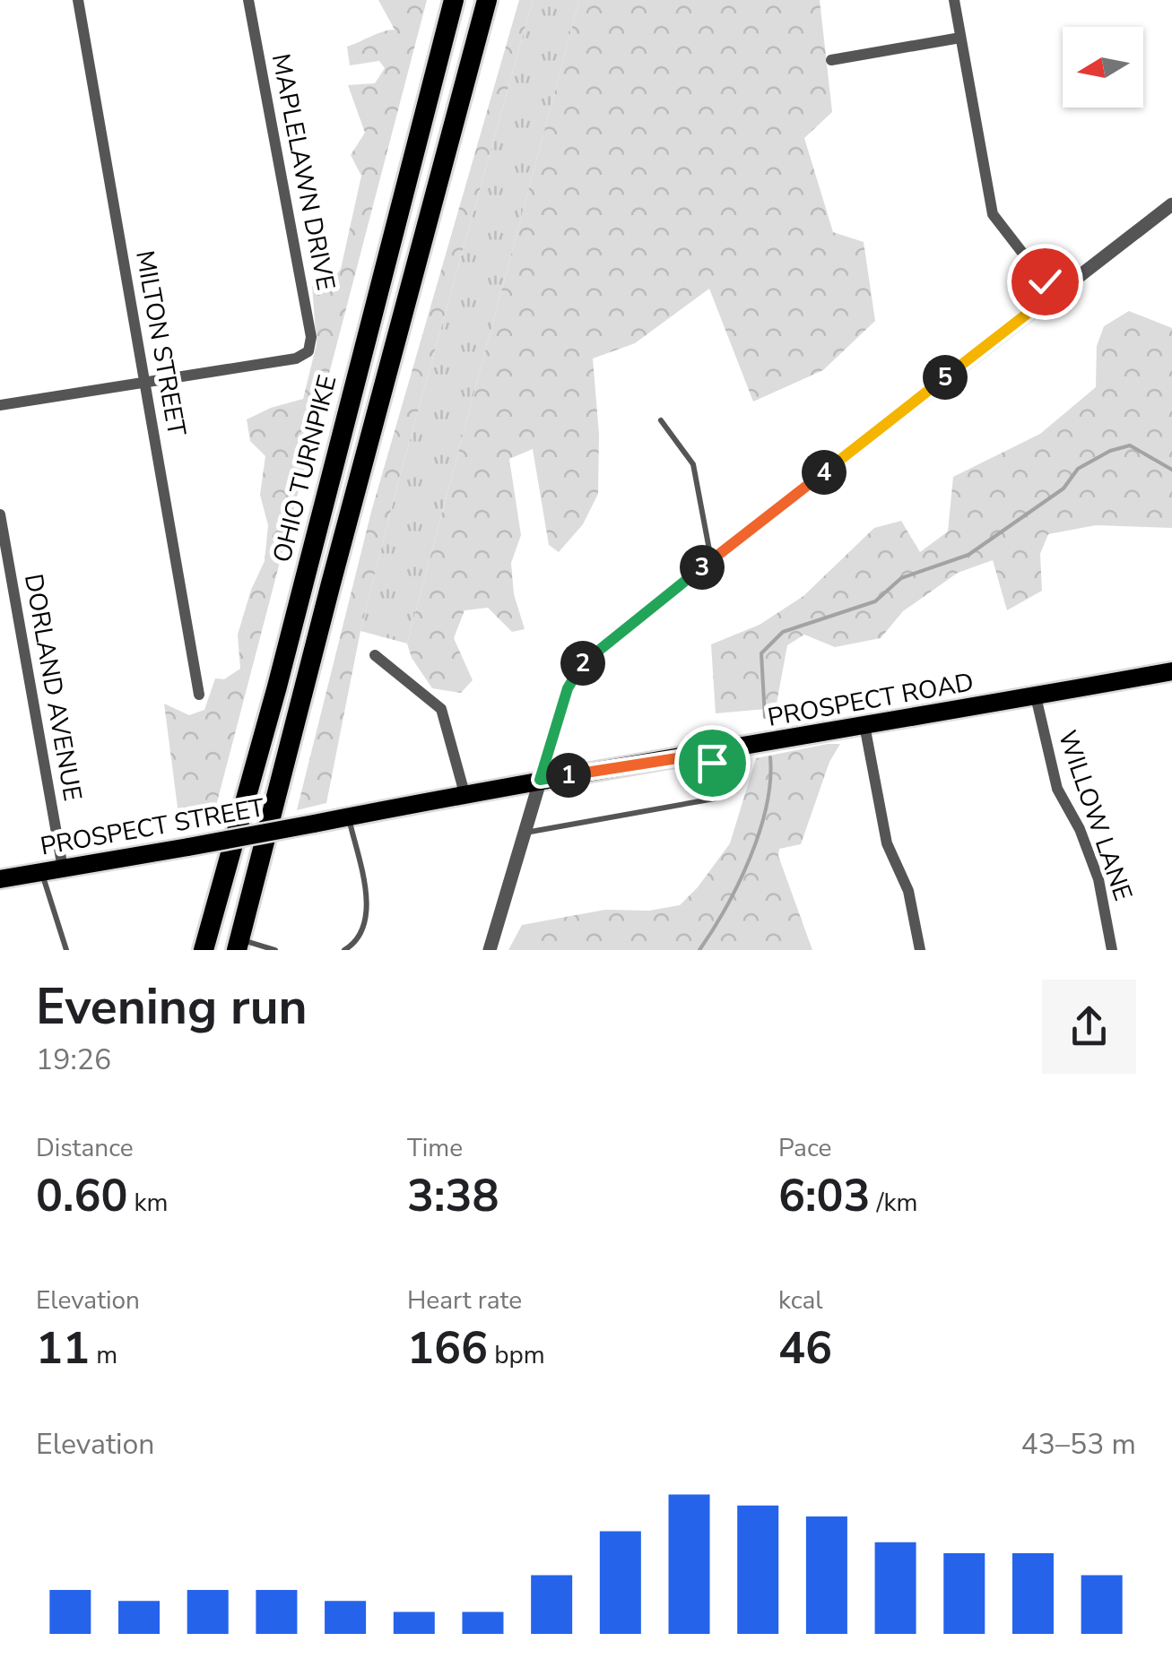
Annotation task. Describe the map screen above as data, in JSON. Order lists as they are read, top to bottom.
{
  "streets": {
    "highway": ["OHIO TURNPIKE"],
    "main road": ["PROSPECT ROAD", "PROSPECT STREET"],
    "street": [
      "MAPLELAWN DRIVE",
      "MILTON STREET",
      "DORLAND AVENUE",
      "WILLOW LANE"
    ]
  },
  "crossings": [
    ["MAPLELAWN DRIVE", "MILTON STREET"],
    ["DORLAND AVENUE", "PROSPECT STREET"],
    ["PROSPECT ROAD", "WILLOW LANE"],
    ["PROSPECT ROAD", "PROSPECT STREET"]
  ],
  "north": "left",
  "page": {
    "pins": [
      "5",
      "4",
      "3",
      "2",
      "1"
    ],
    "heading": ["Evening run", "19:26"],
    "stats": [
      ["Distance", "0.60 km"],
      ["Time", "3:38"],
      ["Pace", "6:03 /km"],
      ["Elevation", "11 m"],
      ["Heart rate", "166 bpm"],
      ["kcal", "46"]
    ],
    "chart": ["Elevation", "43–53 m"]
  }
}
